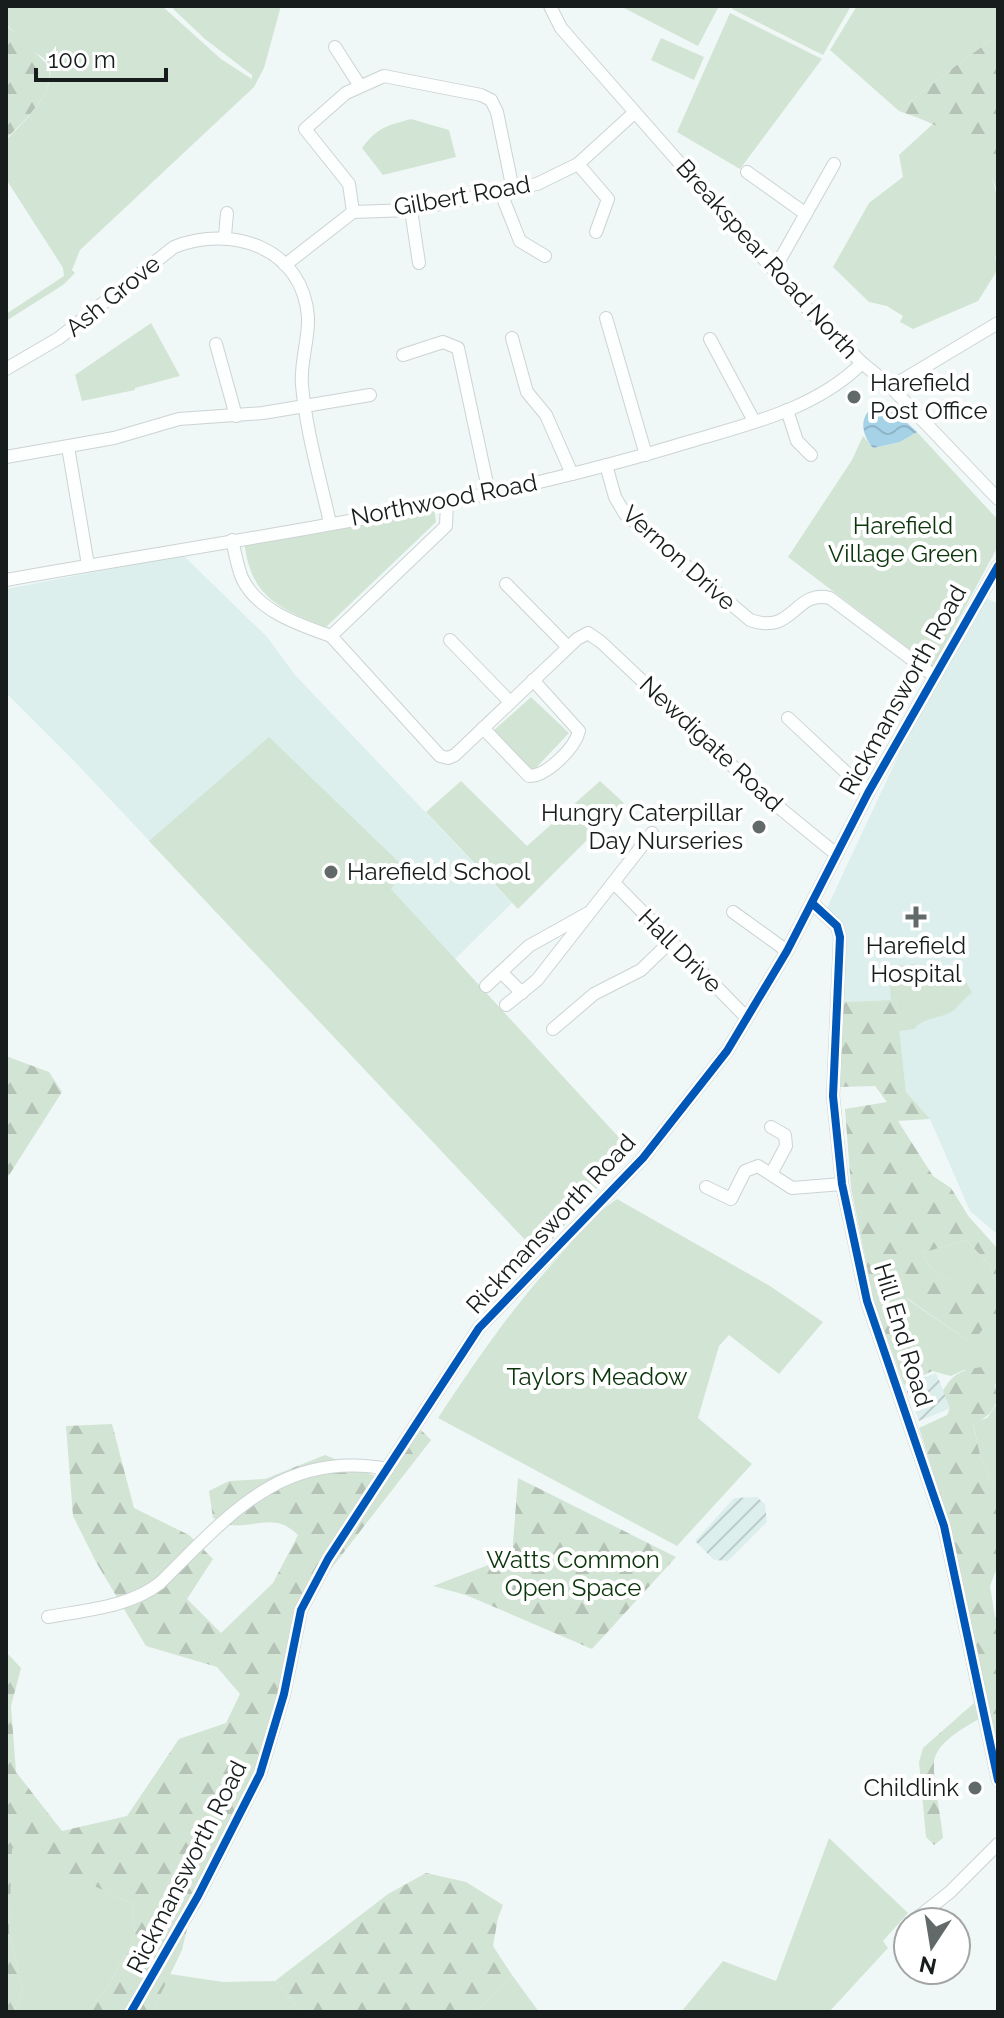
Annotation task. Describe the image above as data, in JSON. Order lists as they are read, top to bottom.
{
  "streets": {
    "street": [
      "Gilbert Road",
      "Breakspear Road North",
      "Ash Grove",
      "Northwood Road",
      "Vernon Drive",
      "Rickmansworth Road",
      "Newdigate Road",
      "Hall Drive",
      "Hill End Road"
    ]
  },
  "crossings": [
    ["Gilbert Road", "Breakspear Road North"],
    ["Breakspear Road North", "Northwood Road"],
    ["Northwood Road", "Vernon Drive"],
    ["Vernon Drive", "Rickmansworth Road"],
    ["Rickmansworth Road", "Newdigate Road"],
    ["Rickmansworth Road", "Hall Drive"],
    ["Rickmansworth Road", "Hill End Road"]
  ],
  "parks": ["Harefield Village Green", "Taylors Meadow", "Watts Common Open Space"],
  "places": {
    "other": [
      "Harefield Post Office",
      "Hungry Caterpillar Day Nurseries",
      "Harefield School",
      "Childlink"
    ],
    "health": ["Harefield Hospital"]
  },
  "scale_bar": "100 m",
  "north": "bottom"
}
